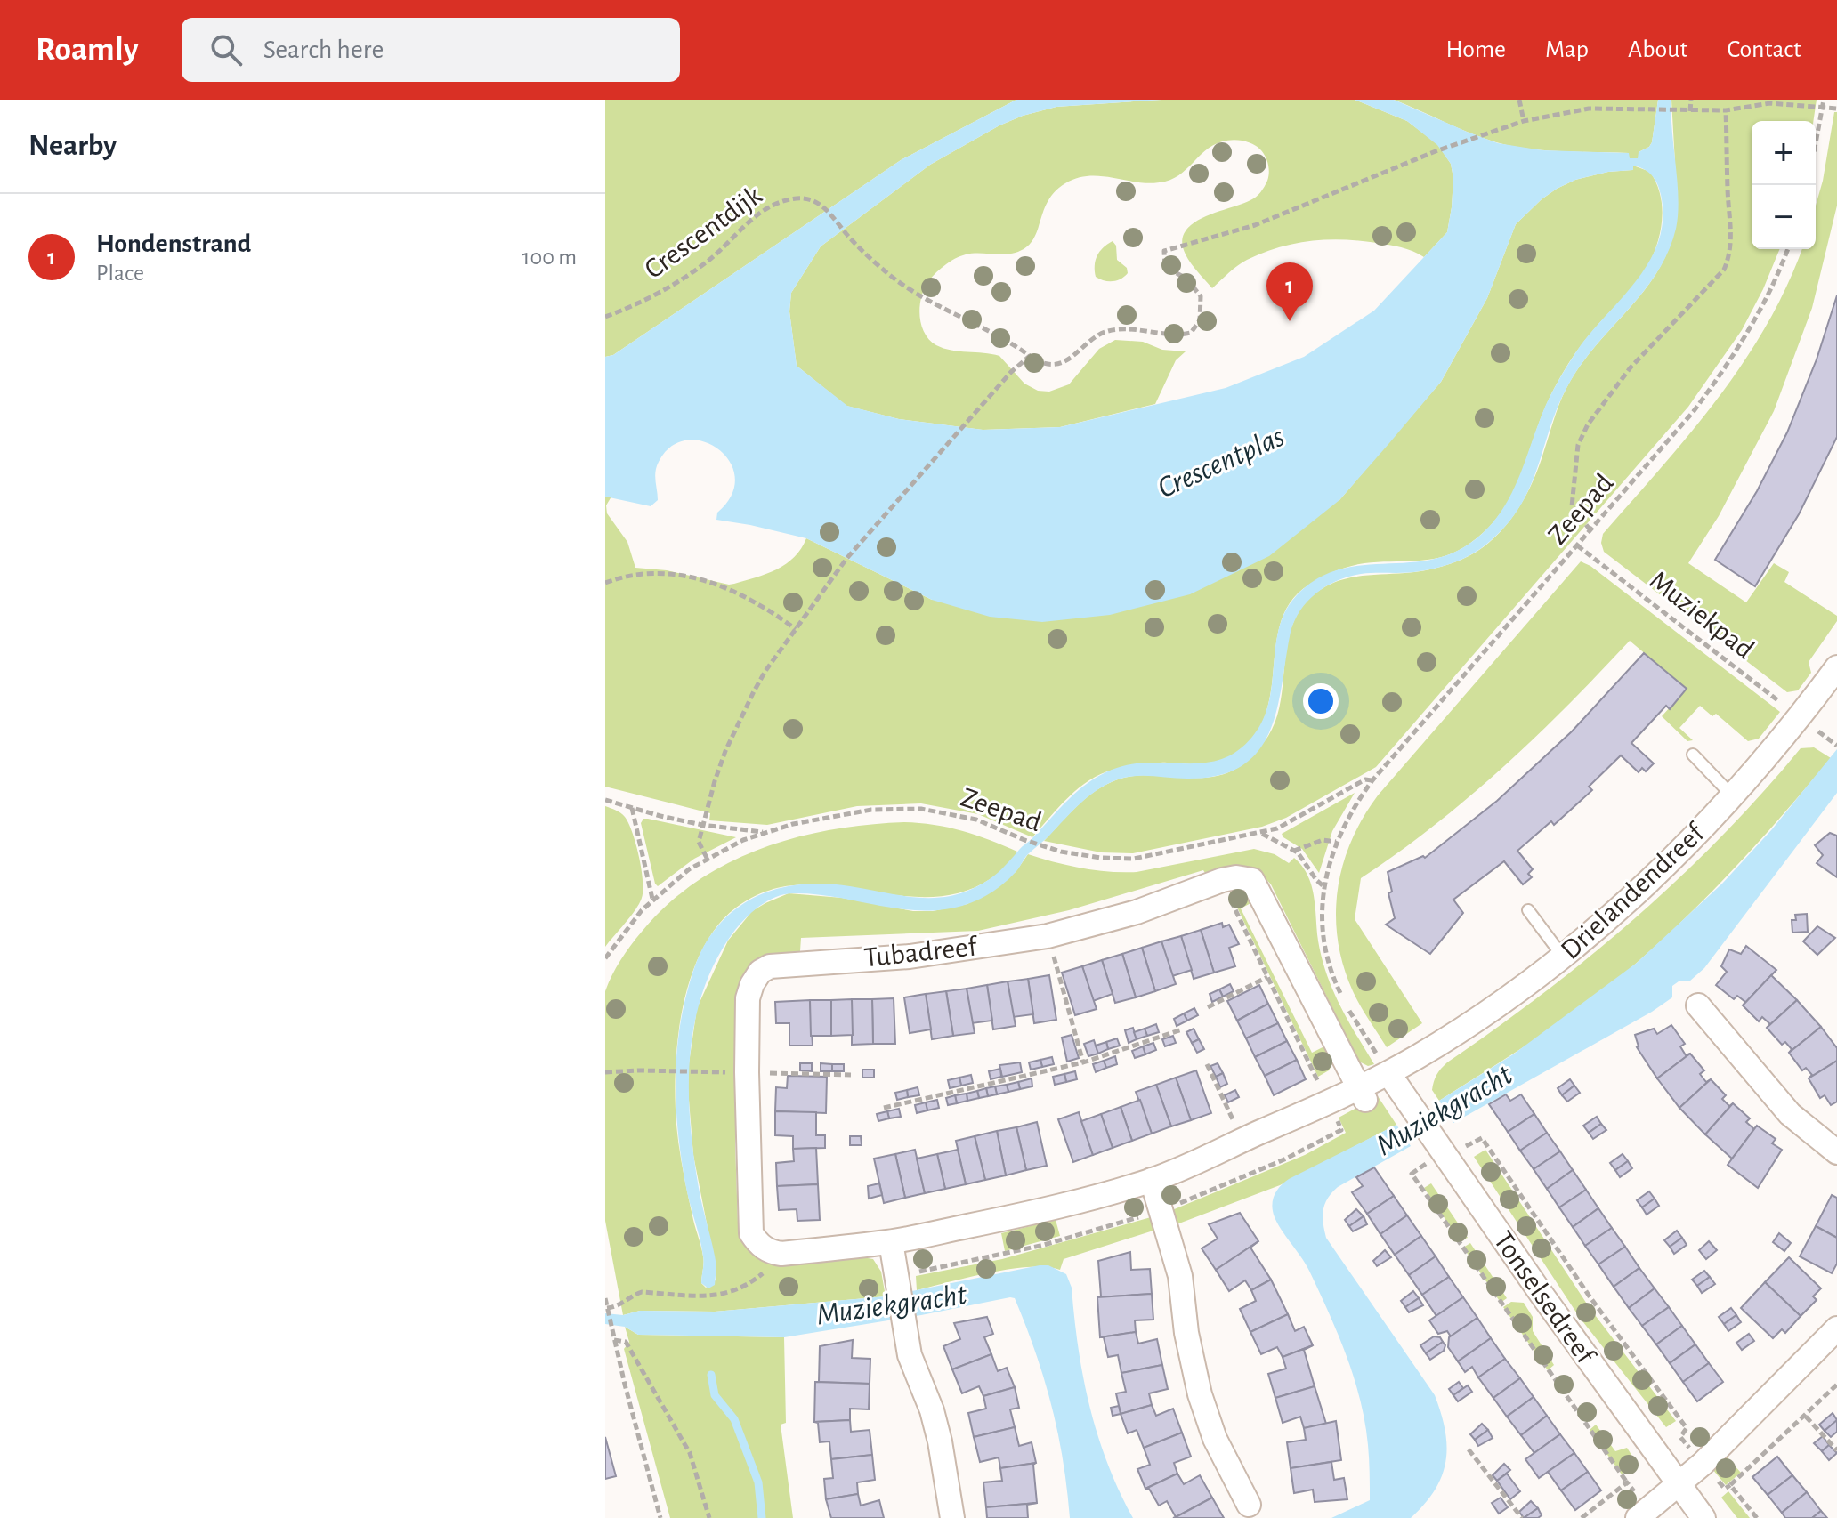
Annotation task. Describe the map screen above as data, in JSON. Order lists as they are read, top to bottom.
{
  "streets": {
    "street": ["Drielandendreef", "Tubadreef", "Tonselsedreef"],
    "path": ["Crescentdijk", "Zeepad", "Muziekpad"]
  },
  "crossings": [
    ["Zeepad", "Muziekpad"],
    ["Muziekpad", "Drielandendreef"],
    ["Drielandendreef", "Tonselsedreef"]
  ],
  "water": ["Crescentplas", "Muziekgracht"],
  "page": {
    "header": "Roamly",
    "search": "Search here",
    "nav": [
      "Home",
      "Map",
      "About",
      "Contact"
    ],
    "heading": "Nearby",
    "map_buttons": ["+", "−"],
    "list": [
      {
        "mark": "1",
        "name": "Hondenstrand",
        "note": "Place",
        "value": "100 m"
      }
    ],
    "pins": "1"
  }
}
